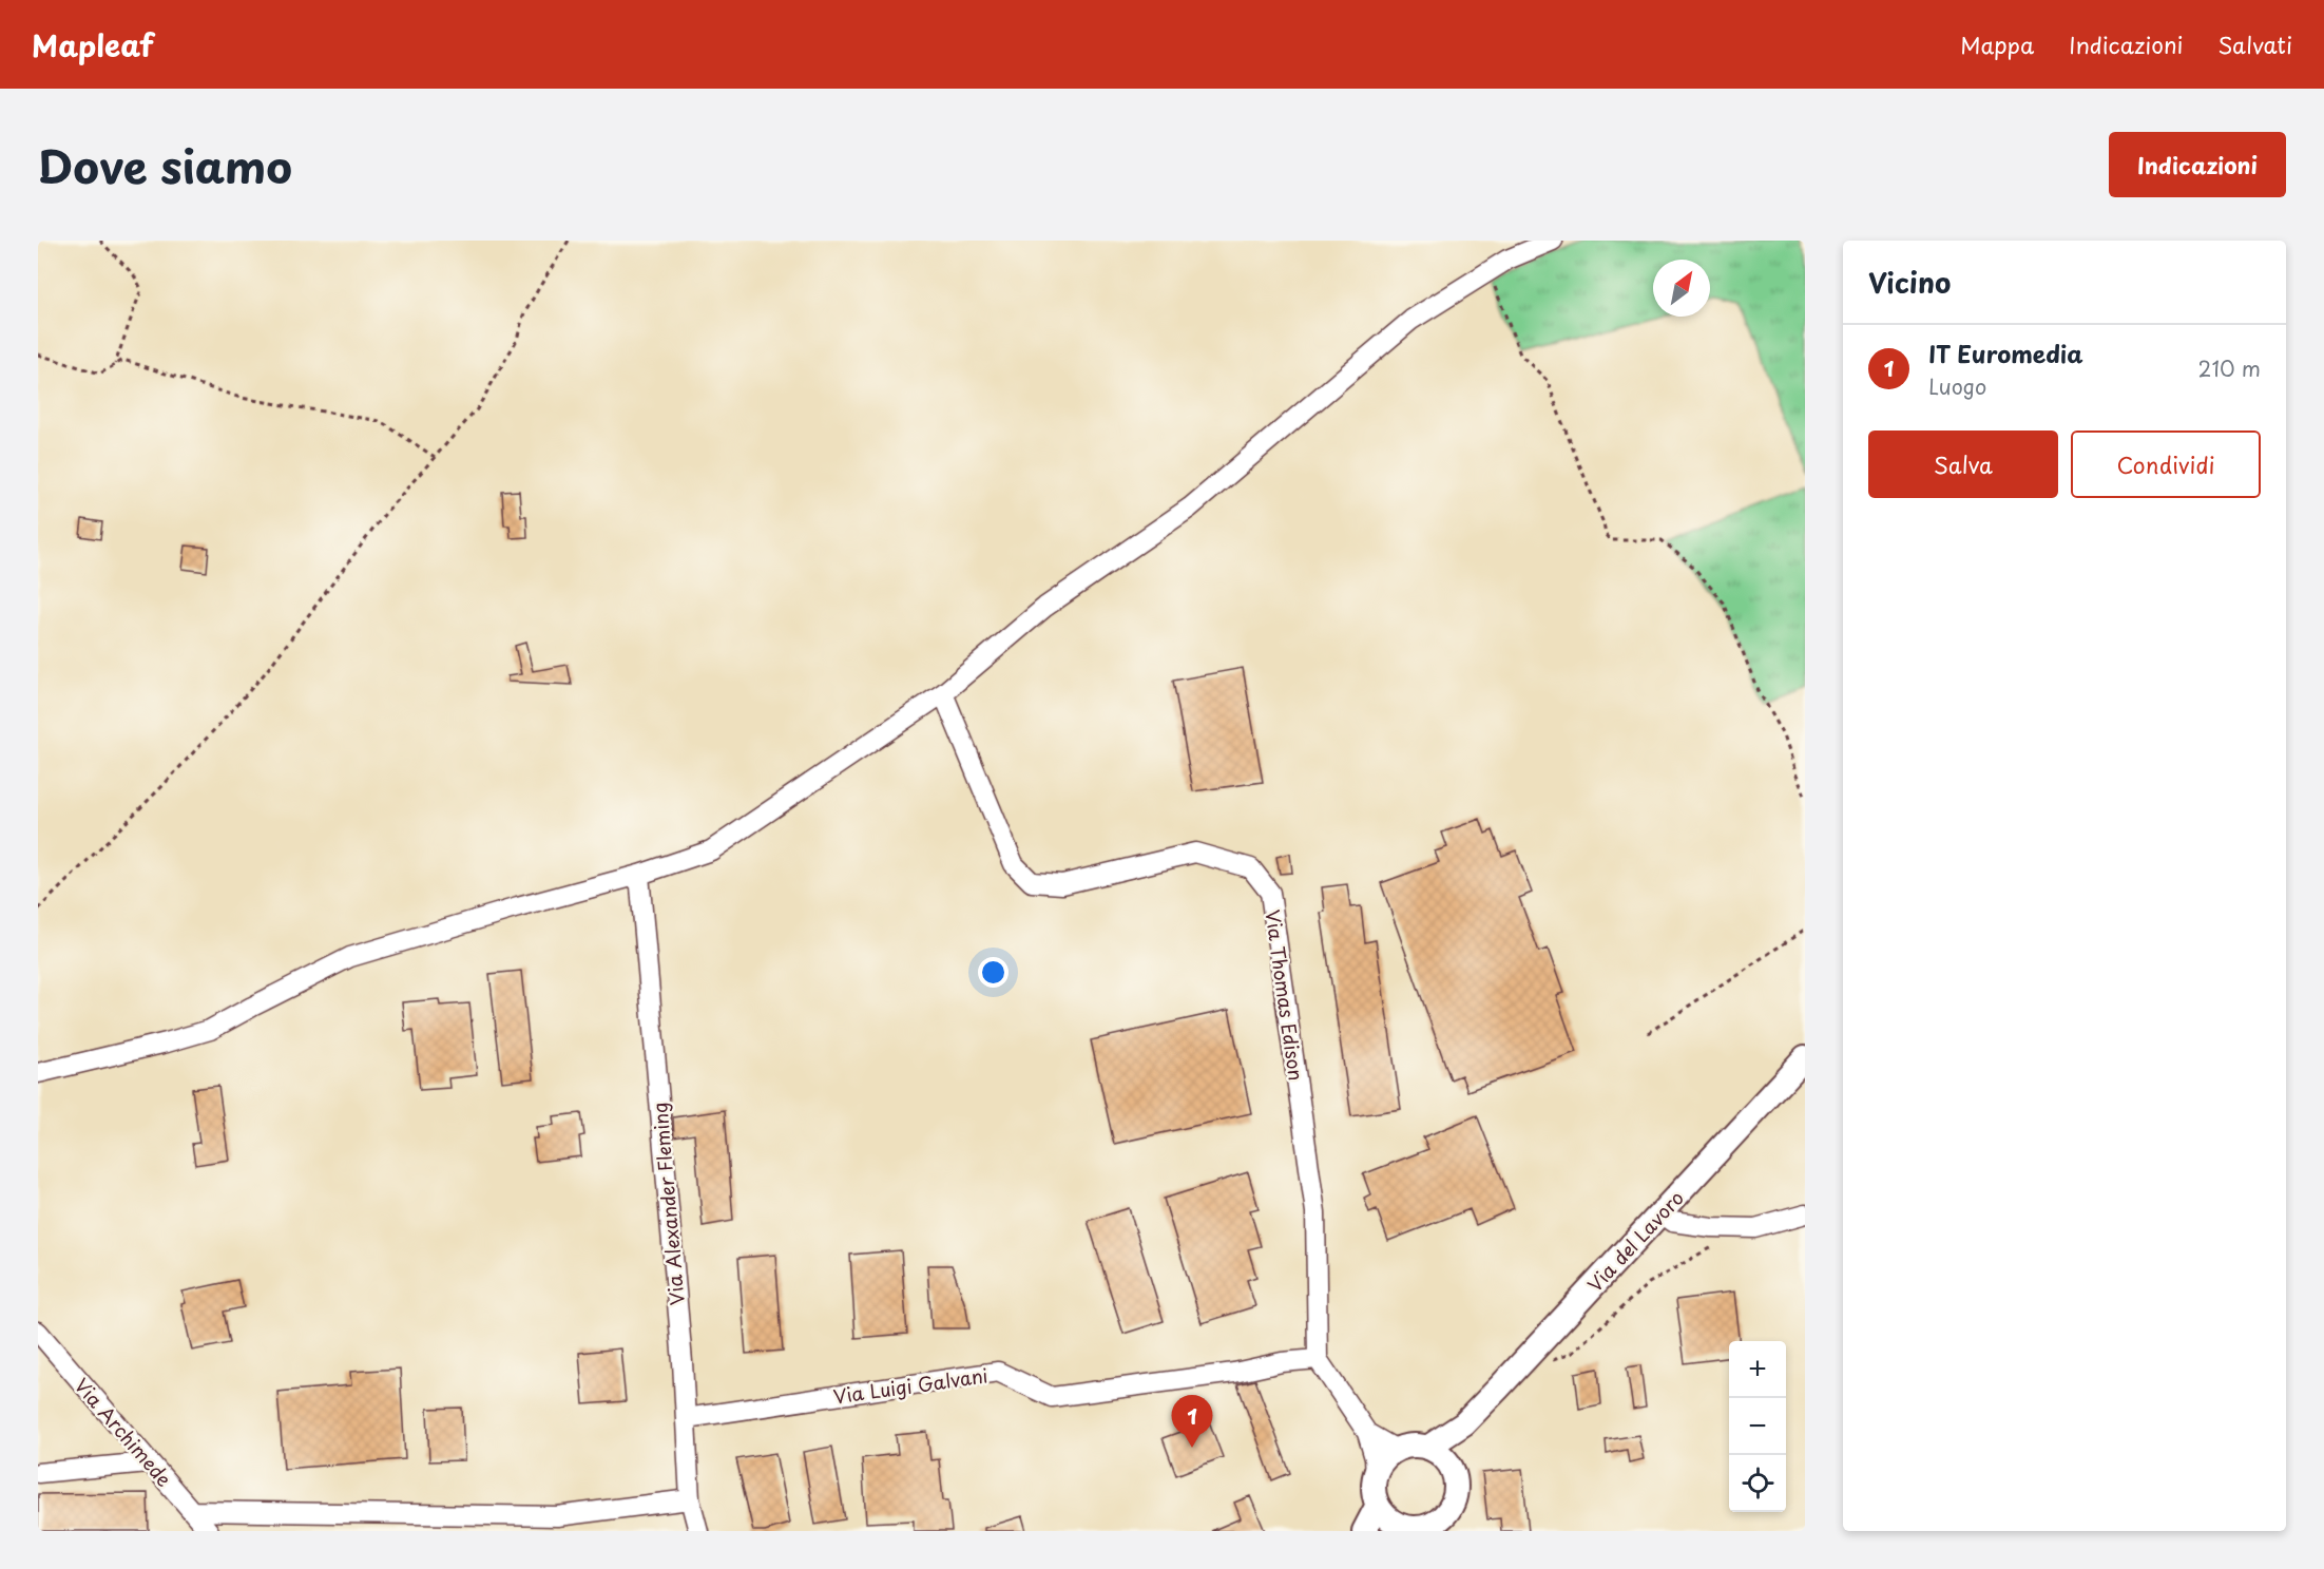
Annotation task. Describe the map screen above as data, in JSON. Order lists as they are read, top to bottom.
{
  "streets": {
    "main road": ["Via del Lavoro"],
    "street": [
      "Via Thomas Edison",
      "Via Alexander Fleming",
      "Via Luigi Galvani",
      "Via Archimede"
    ]
  },
  "crossings": [
    ["Via Thomas Edison", "Via Luigi Galvani"],
    ["Via Alexander Fleming", "Via Luigi Galvani"]
  ],
  "north": "top right",
  "page": {
    "header": "Mapleaf",
    "nav": ["Mappa", "Indicazioni", "Salvati"],
    "title": "Dove siamo",
    "buttons": [
      "Indicazioni",
      ["Salva", "Condividi"]
    ],
    "heading": "Vicino",
    "list": [
      {
        "mark": "1",
        "name": "IT Euromedia",
        "note": "Luogo",
        "value": "210 m"
      }
    ],
    "map_buttons": ["+", "−"],
    "pins": "1"
  }
}
